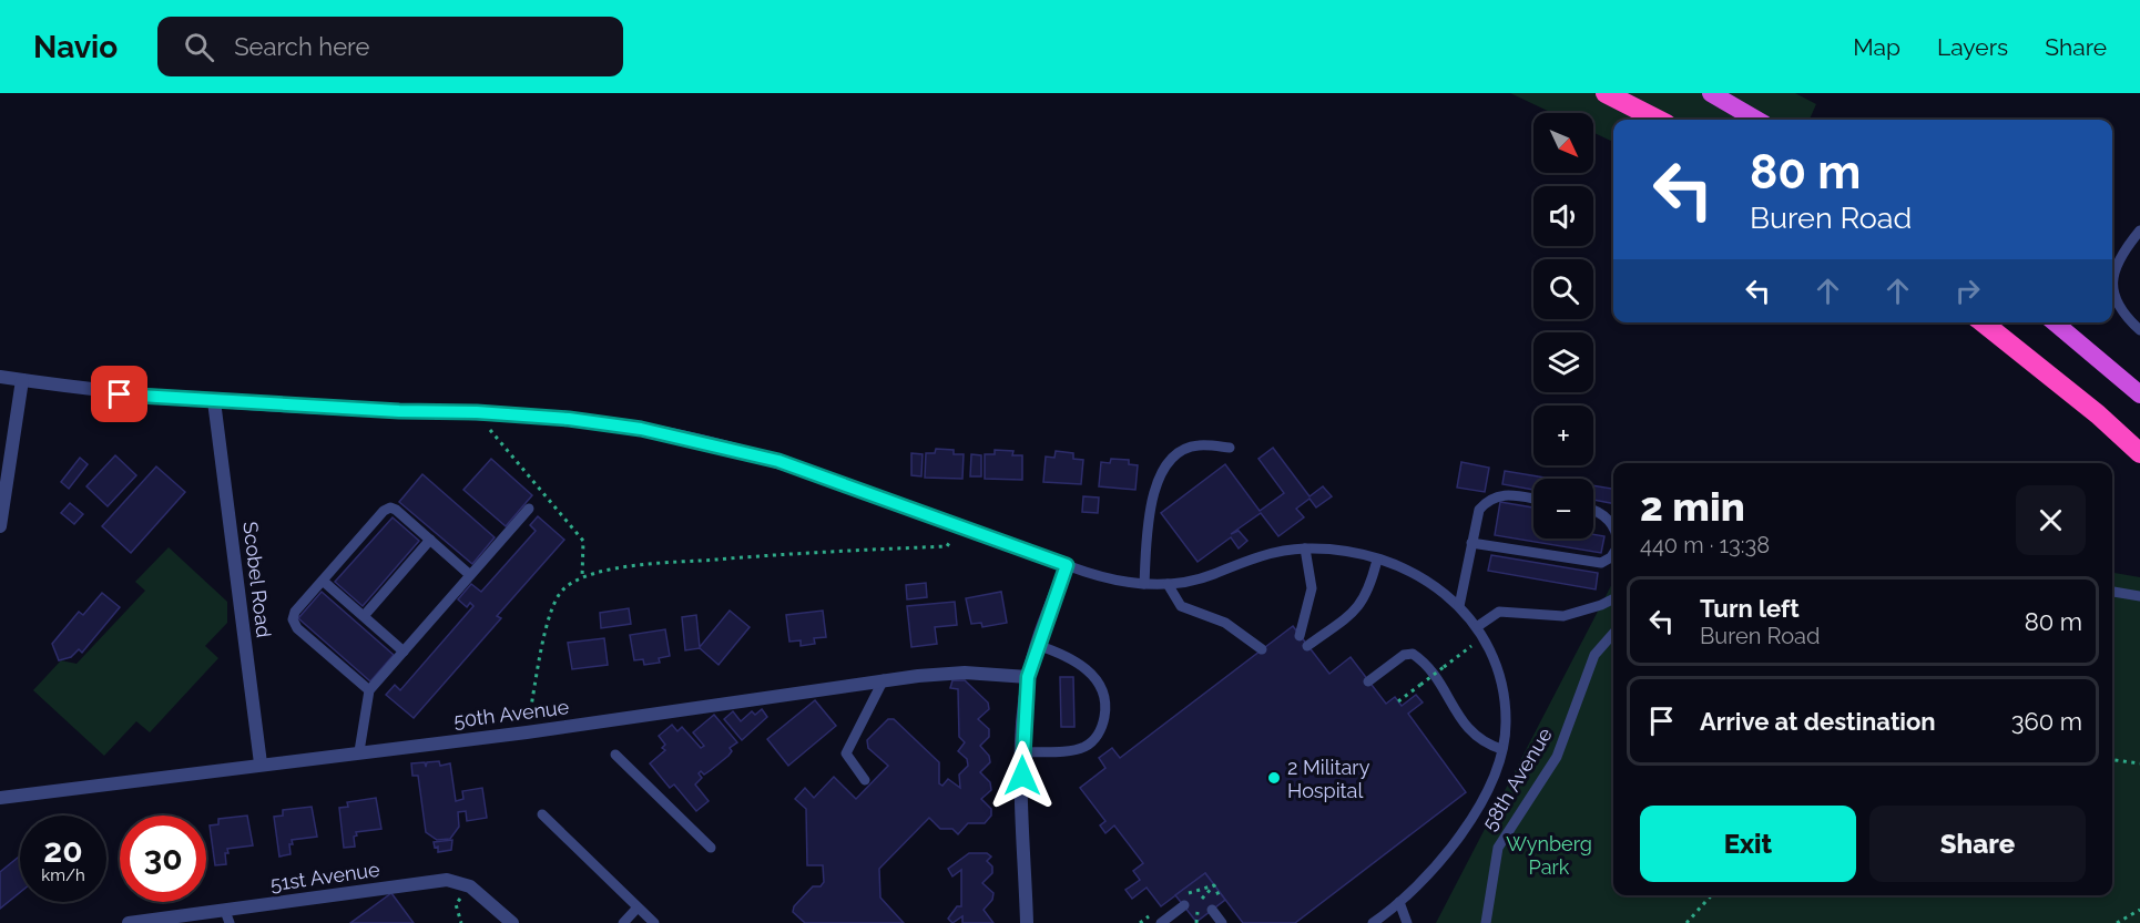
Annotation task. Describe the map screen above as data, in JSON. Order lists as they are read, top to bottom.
{
  "streets": {
    "street": ["Scobel Road", "50th Avenue", "51st Avenue"],
    "lane": ["58th Avenue"]
  },
  "crossings": [
    ["Scobel Road", "50th Avenue"]
  ],
  "parks": ["Wynberg Park"],
  "places": ["2 Military Hospital"],
  "north": "bottom right",
  "page": {
    "header": "Navio",
    "search": "Search here",
    "nav": ["Map", "Layers", "Share"],
    "map_buttons": ["+", "−"],
    "turn": ["80 m", "Buren Road"],
    "heading": ["2 min", "440 m · 13:38"],
    "list": [
      {
        "name": "Turn left",
        "note": "Buren Road",
        "value": "80 m"
      },
      {
        "name": "Arrive at destination",
        "value": "360 m"
      }
    ],
    "buttons": ["Exit", "Share"],
    "speed": "20 km/h",
    "limit": "30"
  }
}
